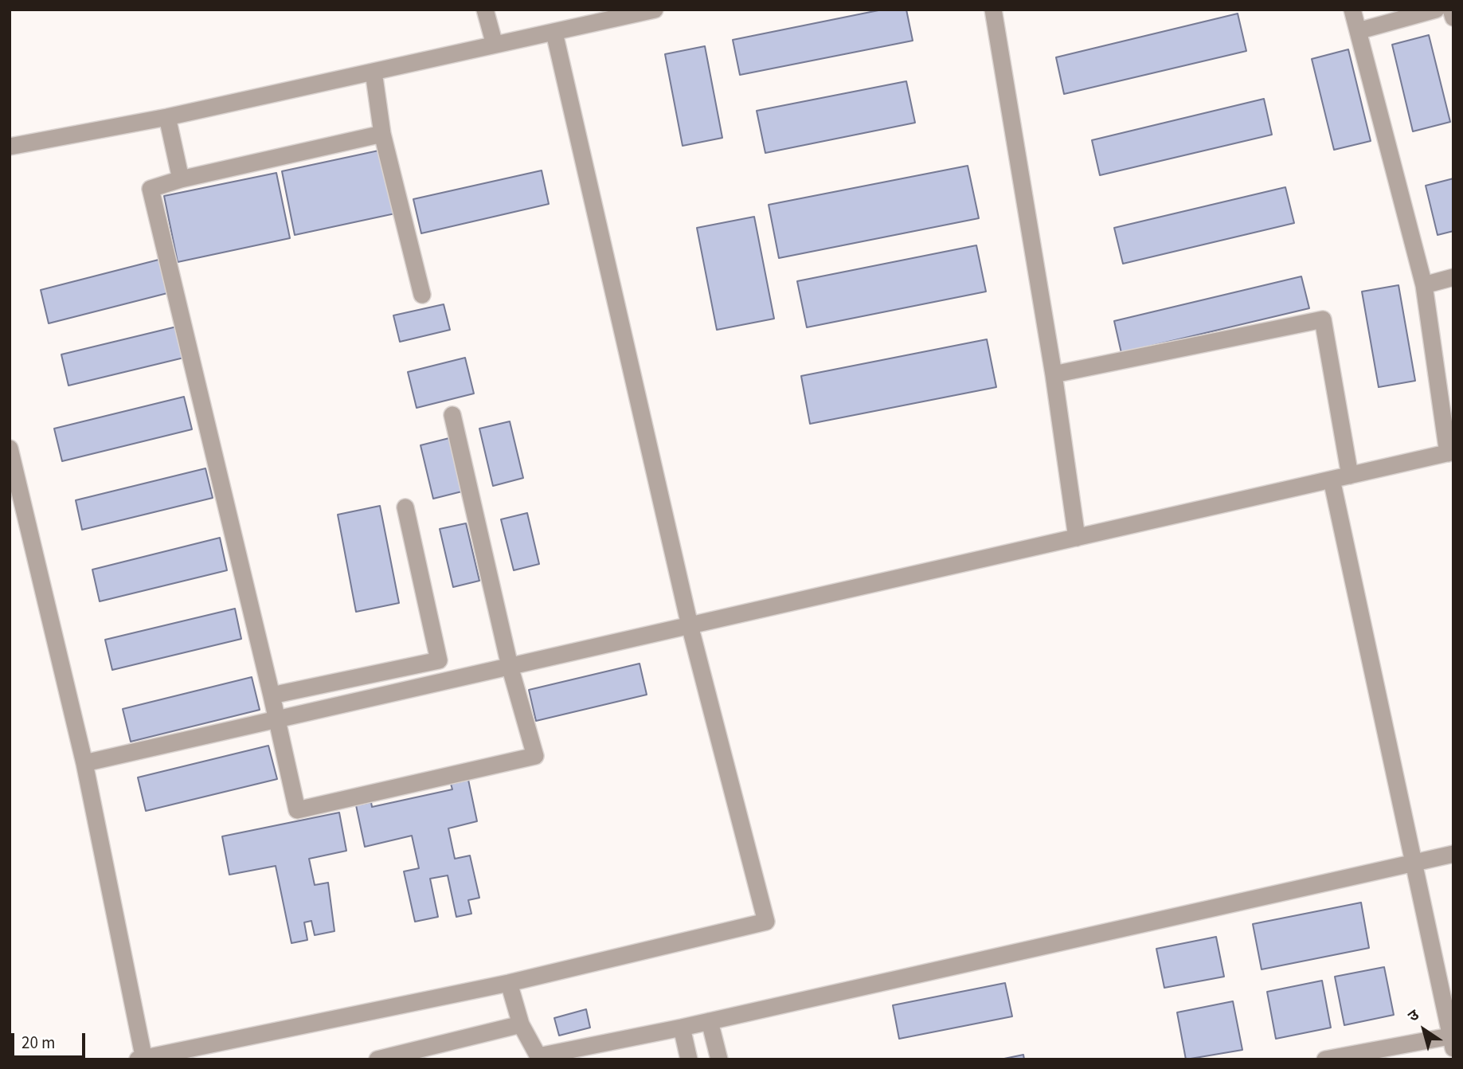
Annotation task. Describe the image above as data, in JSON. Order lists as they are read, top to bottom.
{
  "scale_bar": "20 m",
  "north": "top left"
}
